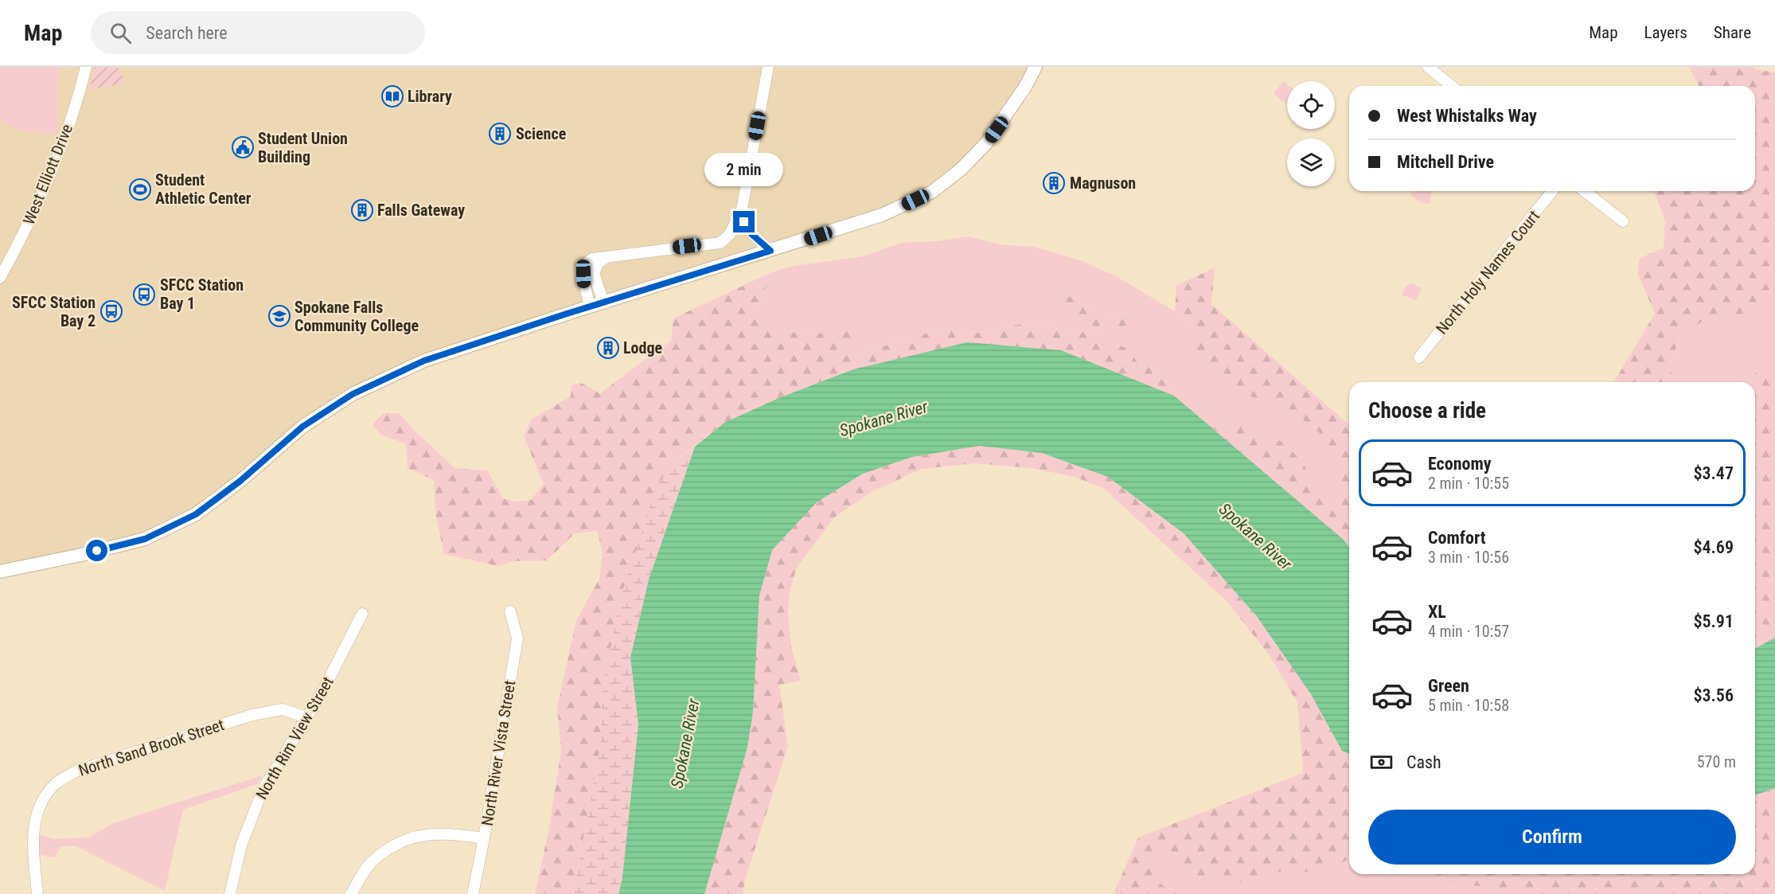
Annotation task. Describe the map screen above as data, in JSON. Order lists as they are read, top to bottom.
{
  "streets": {
    "street": [
      "West Elliott Drive",
      "North Holy Names Court",
      "North Rim View Street",
      "North Sand Brook Street",
      "North River Vista Street"
    ]
  },
  "crossings": [
    ["North Rim View Street", "North Sand Brook Street"]
  ],
  "water": ["Spokane River"],
  "places": {
    "library": ["Library"],
    "building": [
      "Science",
      "Magnuson",
      "Falls Gateway",
      "Lodge"
    ],
    "public building": ["Student Union Building"],
    "sports": ["Student Athletic Center"],
    "bus stop": ["SFCC Station Bay 1", "SFCC Station Bay 2"],
    "school or university": ["Spokane Falls Community College"]
  },
  "page": {
    "header": "Map",
    "search": "Search here",
    "nav": ["Map", "Layers", "Share"],
    "banner": ["West Whistalks Way", "Mitchell Drive"],
    "bubble": "2 min",
    "heading": "Choose a ride",
    "list": [
      {
        "name": "Economy",
        "note": "2 min · 10:55",
        "value": "$3.47"
      },
      {
        "name": "Comfort",
        "note": "3 min · 10:56",
        "value": "$4.69"
      },
      {
        "name": "XL",
        "note": "4 min · 10:57",
        "value": "$5.91"
      },
      {
        "name": "Green",
        "note": "5 min · 10:58",
        "value": "$3.56"
      }
    ],
    "pay": ["Cash", "570 m"],
    "buttons": "Confirm"
  }
}
